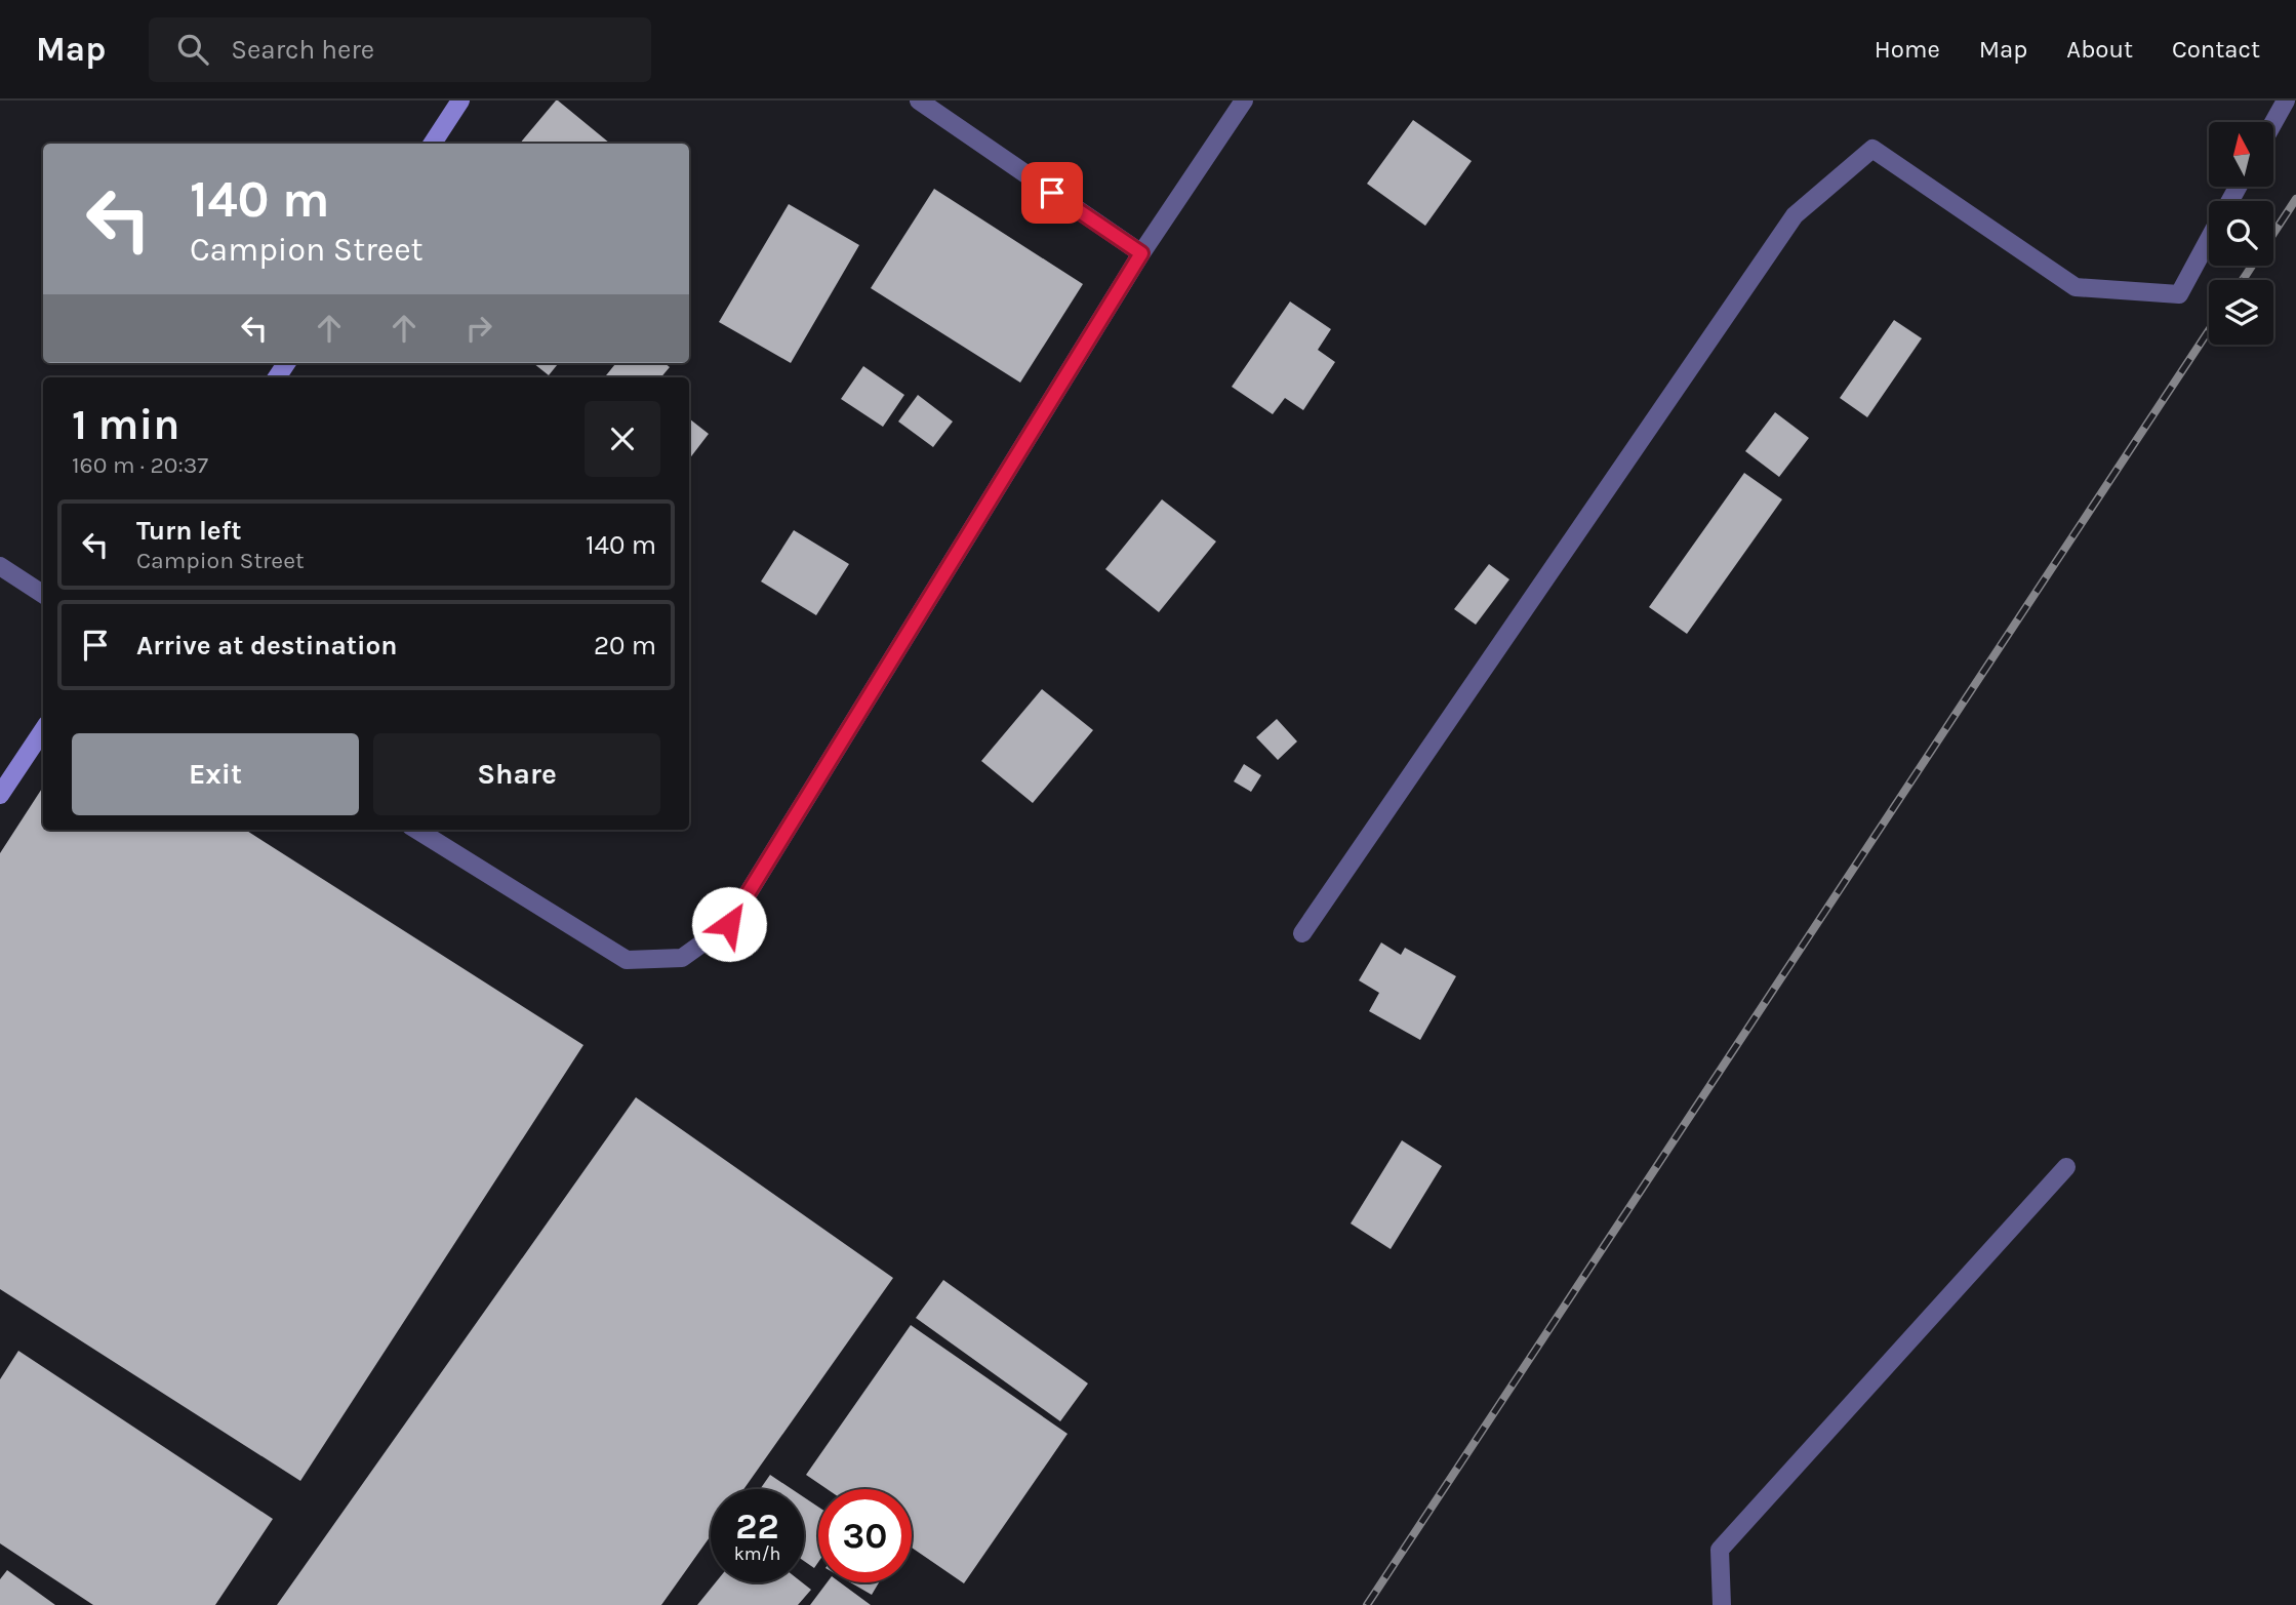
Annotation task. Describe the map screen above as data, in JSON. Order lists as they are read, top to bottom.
{
  "north": "top",
  "page": {
    "header": "Map",
    "search": "Search here",
    "nav": [
      "Home",
      "Map",
      "About",
      "Contact"
    ],
    "turn": ["140 m", "Campion Street"],
    "heading": ["1 min", "160 m · 20:37"],
    "list": [
      {
        "name": "Turn left",
        "note": "Campion Street",
        "value": "140 m"
      },
      {
        "name": "Arrive at destination",
        "value": "20 m"
      }
    ],
    "buttons": ["Exit", "Share"],
    "speed": "22 km/h",
    "limit": "30"
  }
}
